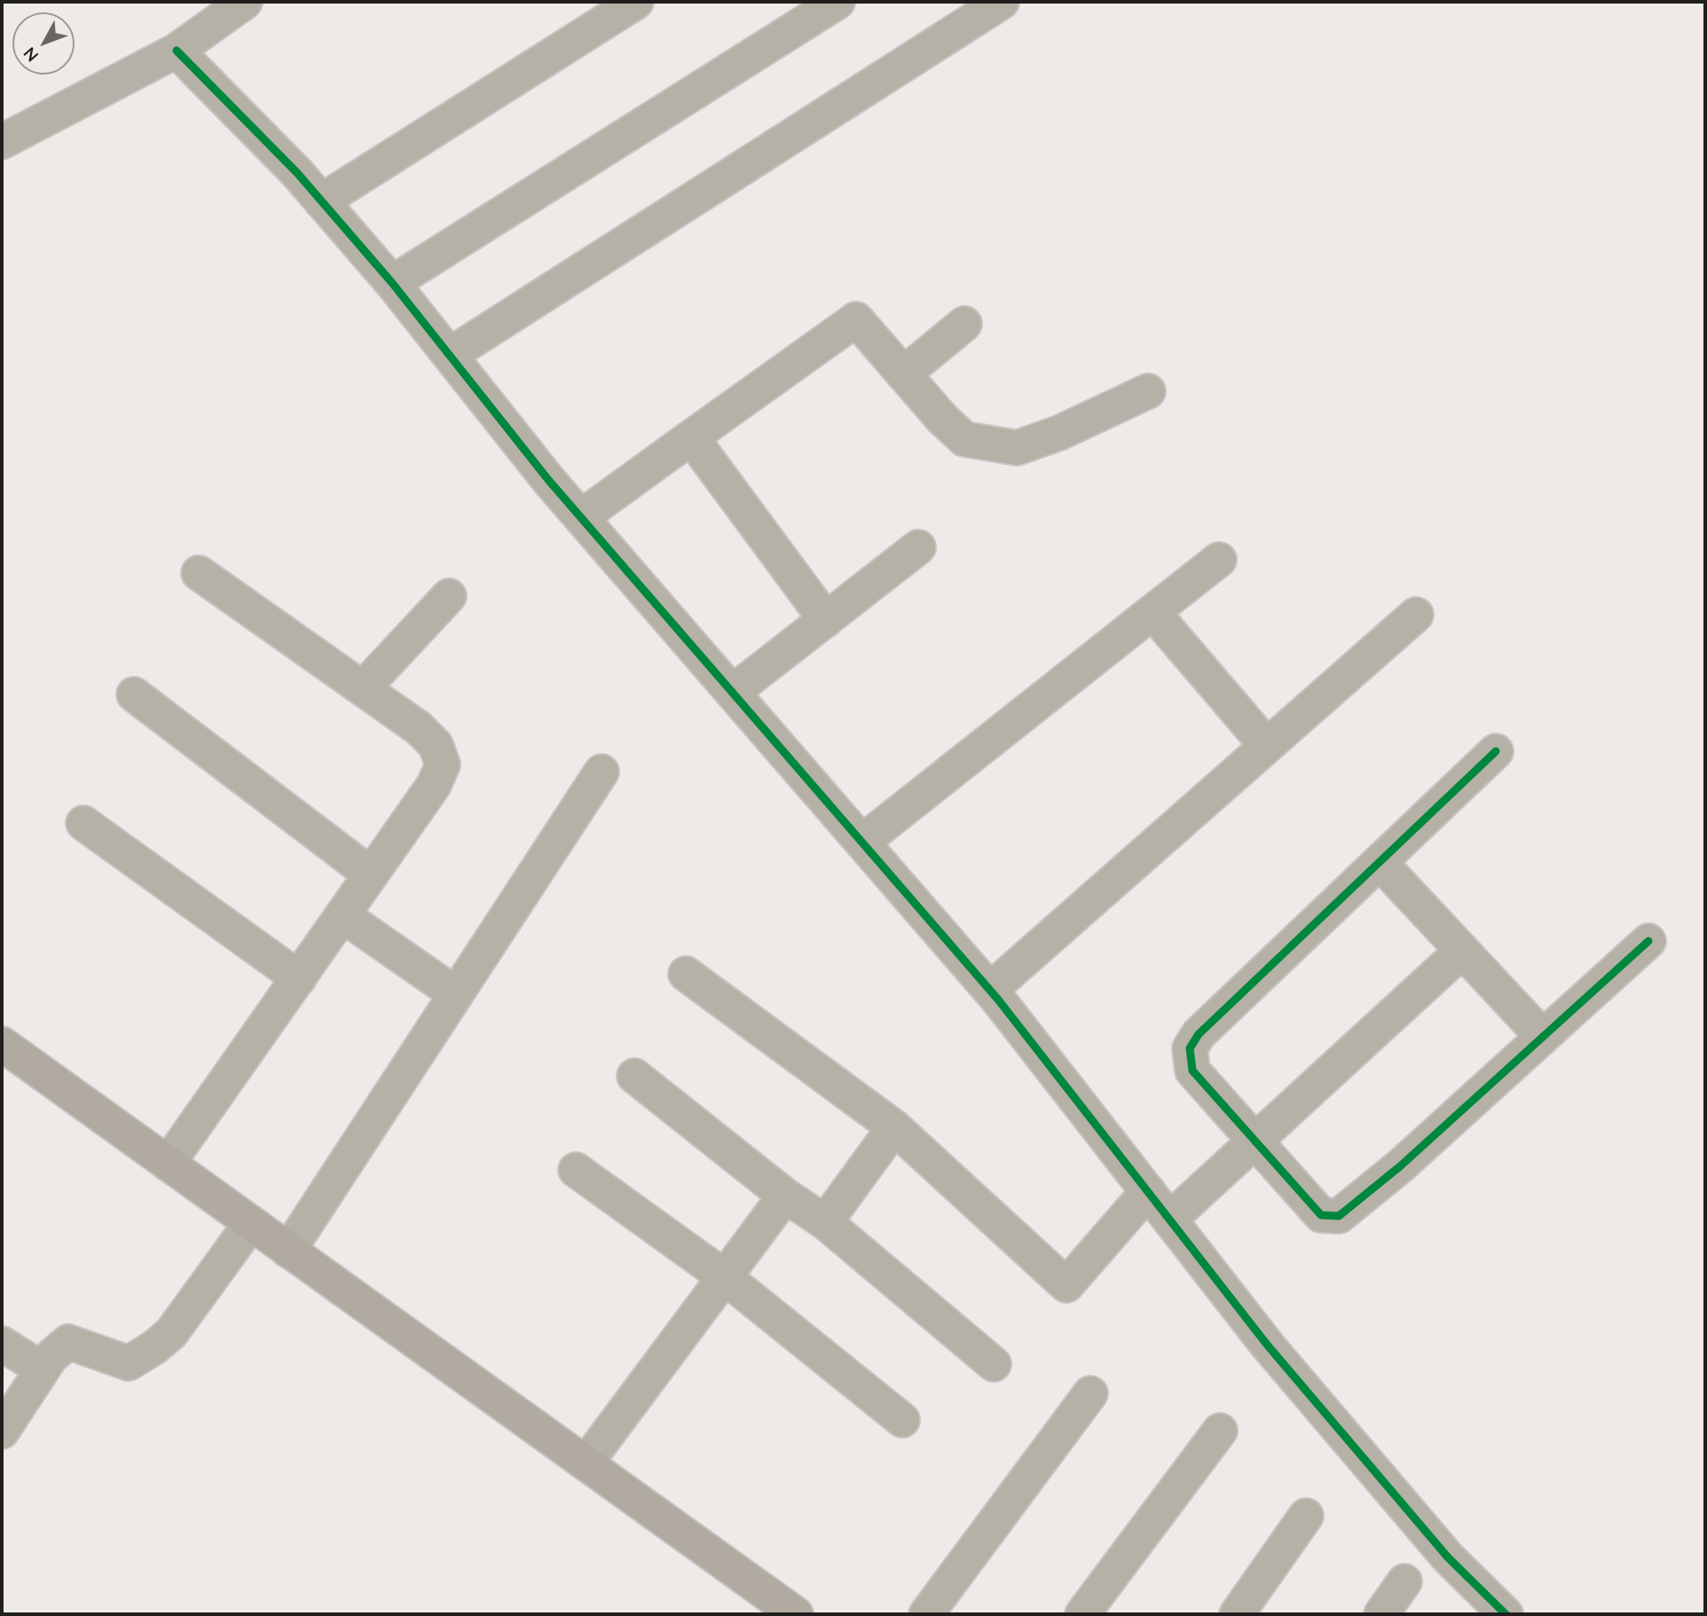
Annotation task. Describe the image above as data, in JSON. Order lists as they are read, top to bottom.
{
  "north": "bottom left"
}
